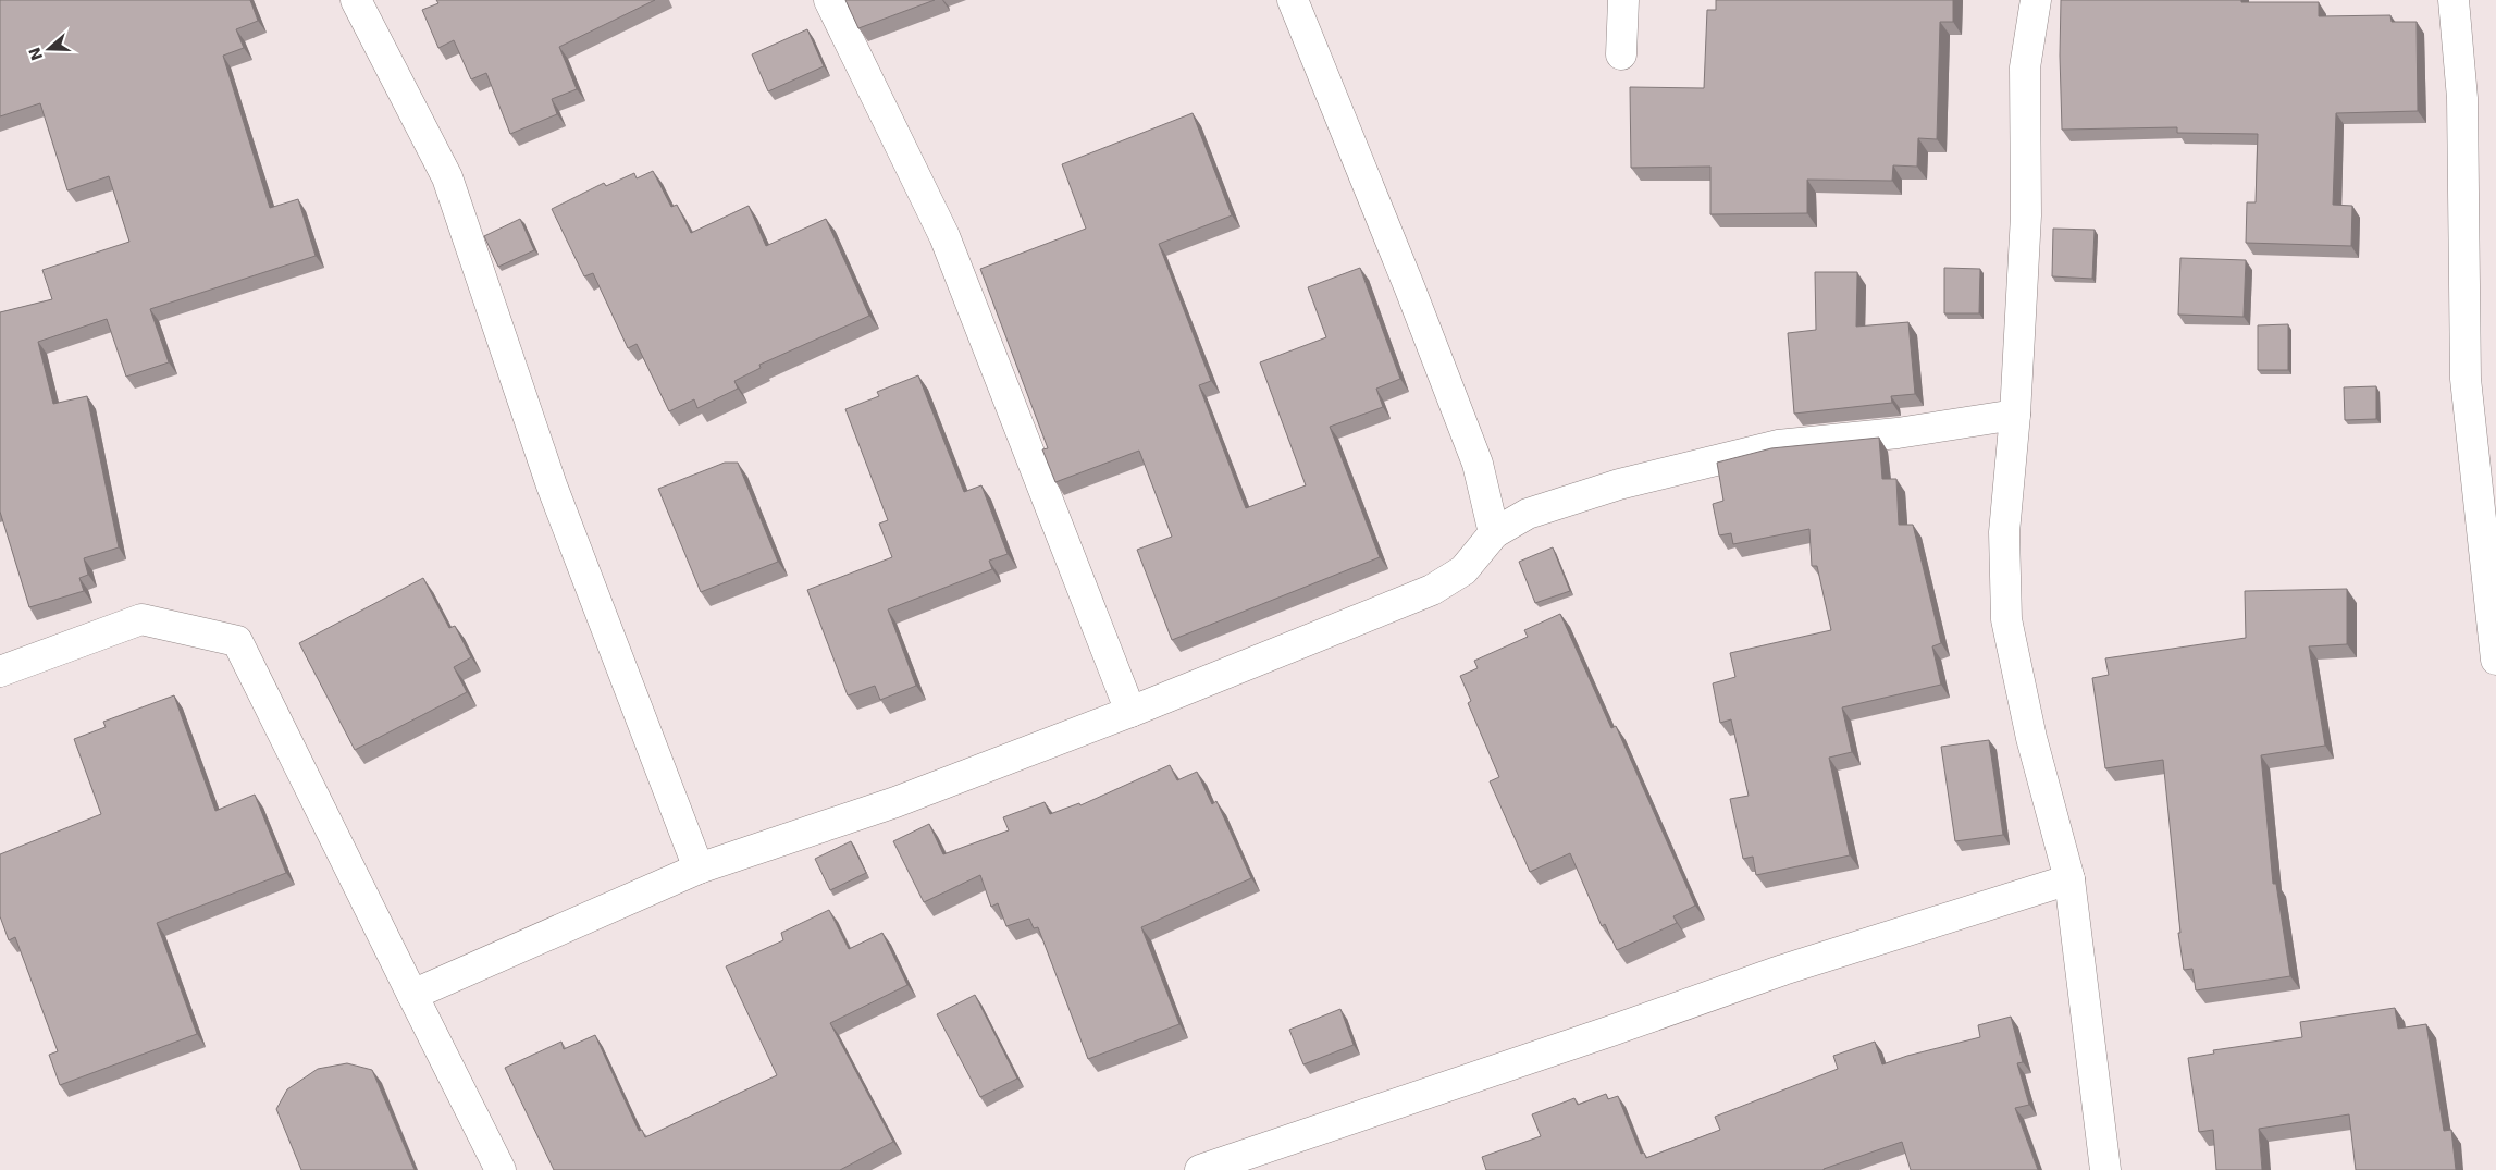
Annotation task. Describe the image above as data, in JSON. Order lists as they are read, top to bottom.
{
  "north": "left"
}
